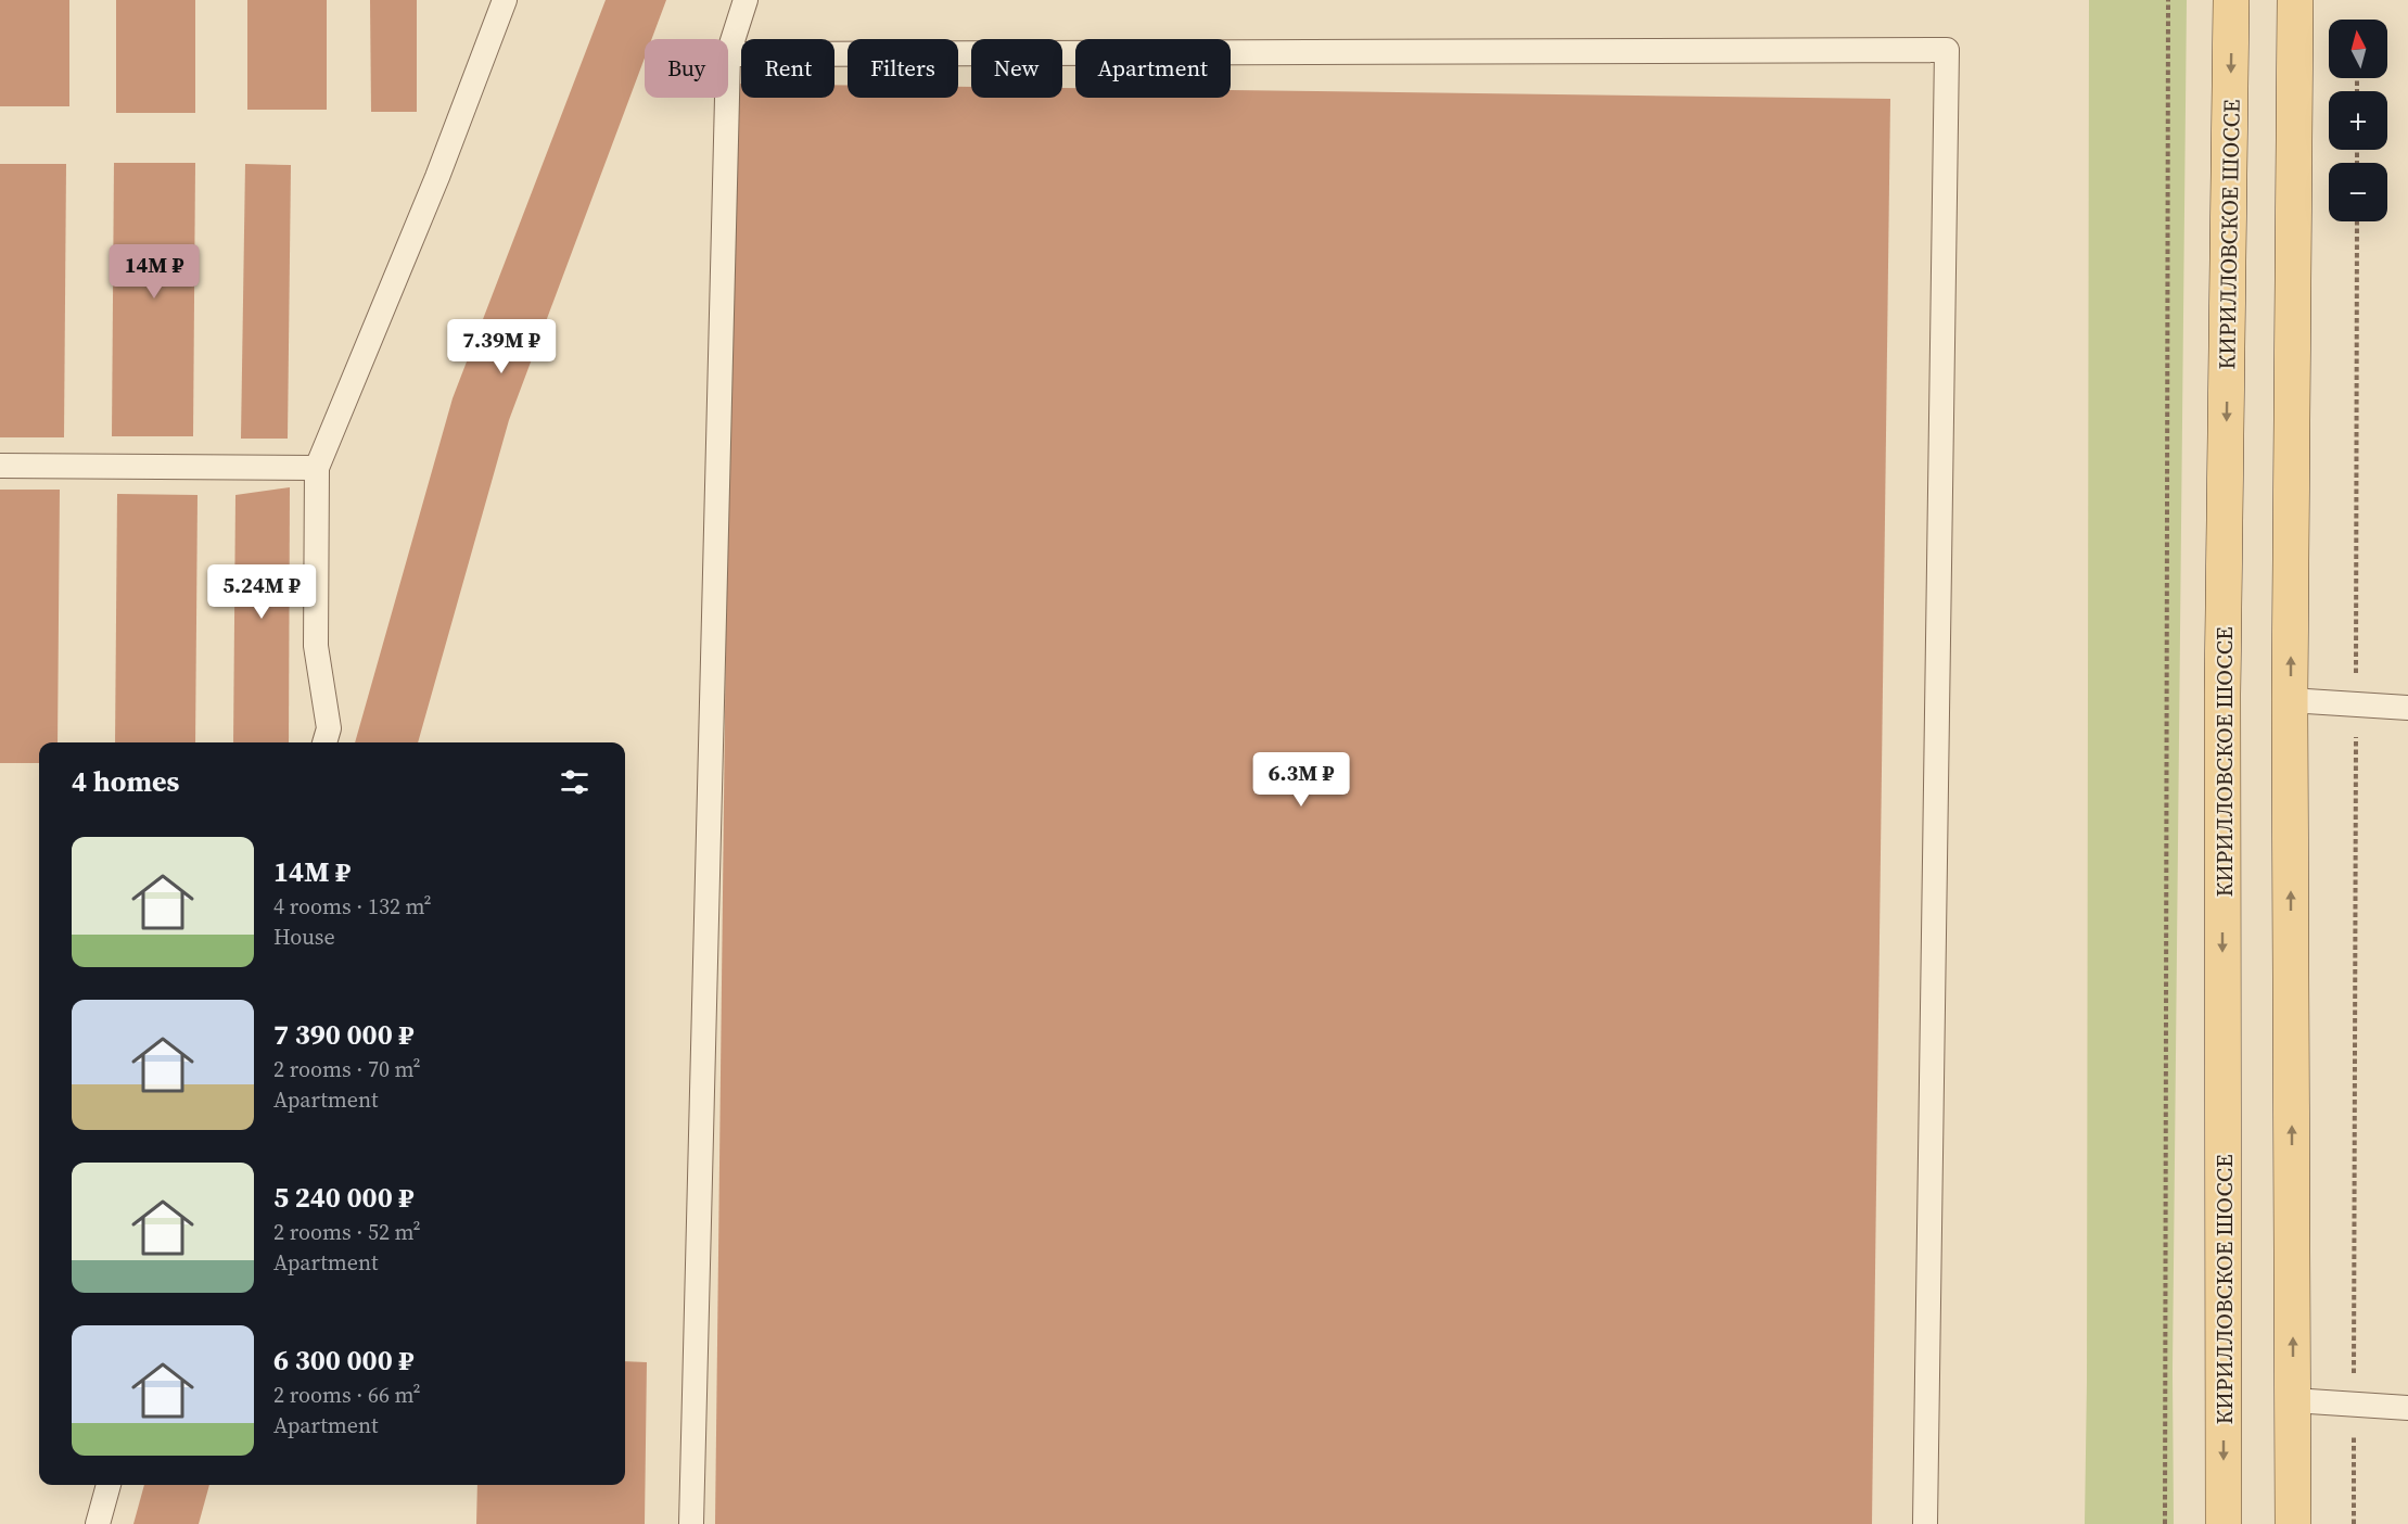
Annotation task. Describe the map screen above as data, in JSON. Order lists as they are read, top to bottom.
{
  "streets": {
    "main road": ["КИРИЛЛОВСКОЕ ШОССЕ"]
  },
  "north": "top",
  "page": {
    "map_buttons": ["+", "−"],
    "chip": [
      "Buy",
      "Rent",
      "Filters",
      "New",
      "Apartment"
    ],
    "price": [
      "14M ₽",
      "7.39M ₽",
      "5.24M ₽",
      "6.3M ₽"
    ],
    "heading": "4 homes",
    "list": [
      {
        "name": "14M ₽",
        "note": "4 rooms · 132 m² · House"
      },
      {
        "name": "7 390 000 ₽",
        "note": "2 rooms · 70 m² · Apartment"
      },
      {
        "name": "5 240 000 ₽",
        "note": "2 rooms · 52 m² · Apartment"
      },
      {
        "name": "6 300 000 ₽",
        "note": "2 rooms · 66 m² · Apartment"
      }
    ]
  }
}
